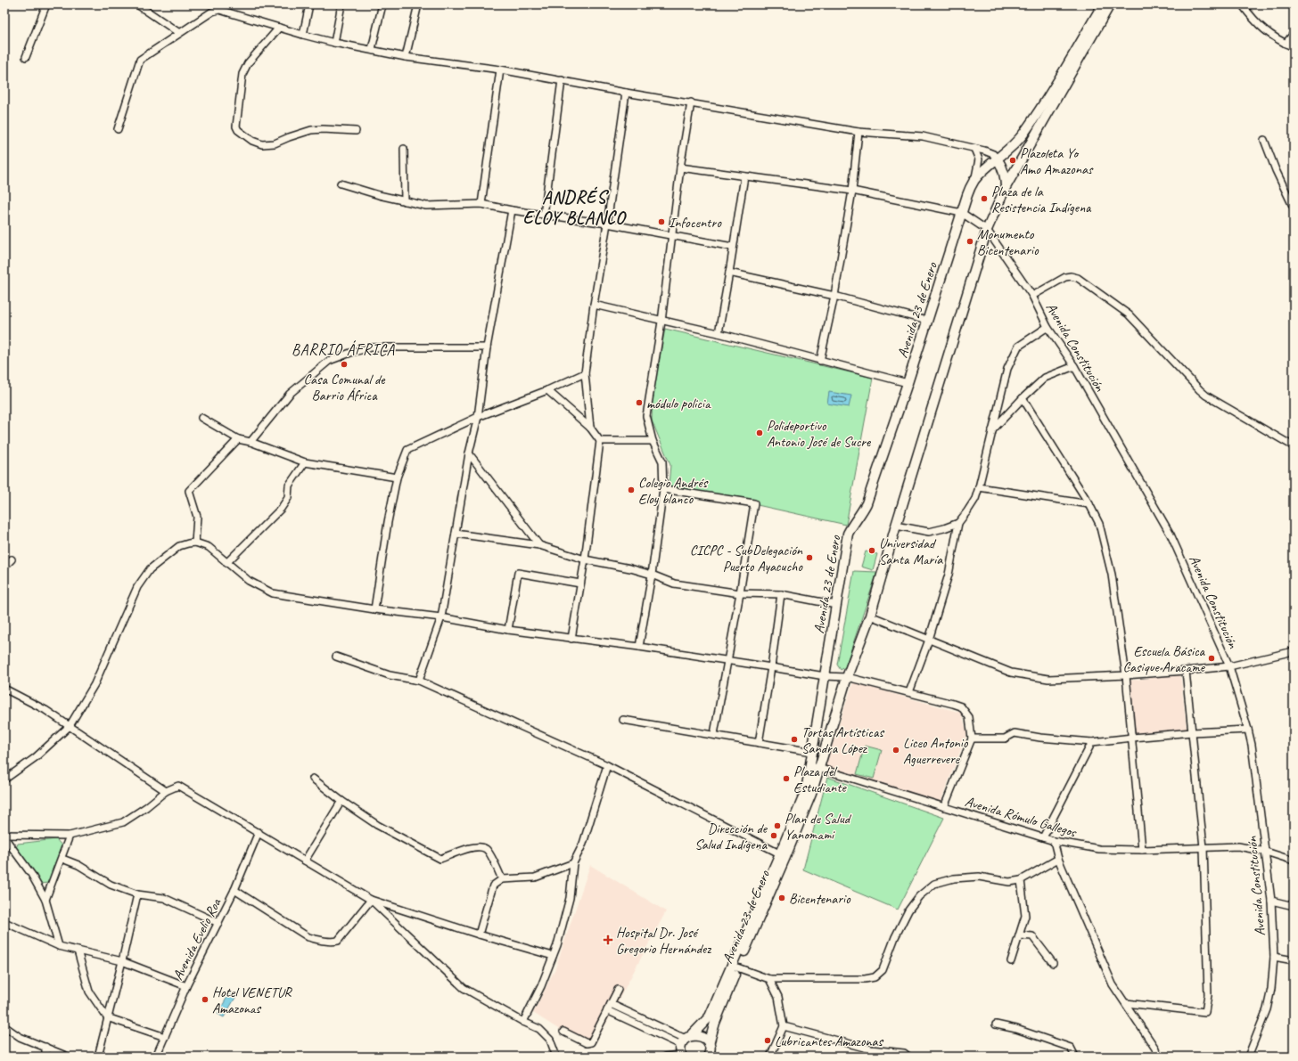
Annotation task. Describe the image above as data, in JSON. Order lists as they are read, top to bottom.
{
  "streets": {
    "main road": ["Avenida 23 de Enero"],
    "street": ["Avenida Constitución", "Avenida Rómulo Gallegos", "Avenida Evelio Roa"]
  },
  "crossings": [
    ["Avenida 23 de Enero", "Avenida Constitución"],
    ["Avenida 23 de Enero", "Avenida Rómulo Gallegos"],
    ["Avenida Constitución", "Avenida Rómulo Gallegos"]
  ],
  "districts": ["ANDRÉS ELOY BLANCO", "BARRIO ÁFRICA"],
  "places": {
    "other": [
      "Plazoleta Yo Amo Amazonas",
      "Plaza de la Resistencia Indígena",
      "Infocentro",
      "Monumento Bicentenario",
      "Casa Comunal de Barrio África",
      "módulo policia",
      "Polideportivo Antonio José de Sucre",
      "Colegio Andrés Eloy blanco",
      "Universidad Santa María",
      "CICPC - SubDelegación Puerto Ayacucho",
      "Escuela Básica Casique Aracame",
      "Tortas Artísticas Sandra López",
      "Liceo Antonio Aguerrevere",
      "Plaza del Estudiante",
      "Plan de Salud Yanomami",
      "Dirección de Salud Indígena",
      "Bicentenario",
      "Hotel VENETUR Amazonas",
      "Lubricantes Amazonas"
    ],
    "health": ["Hospital Dr. José Gregorio Hernández"]
  }
}
